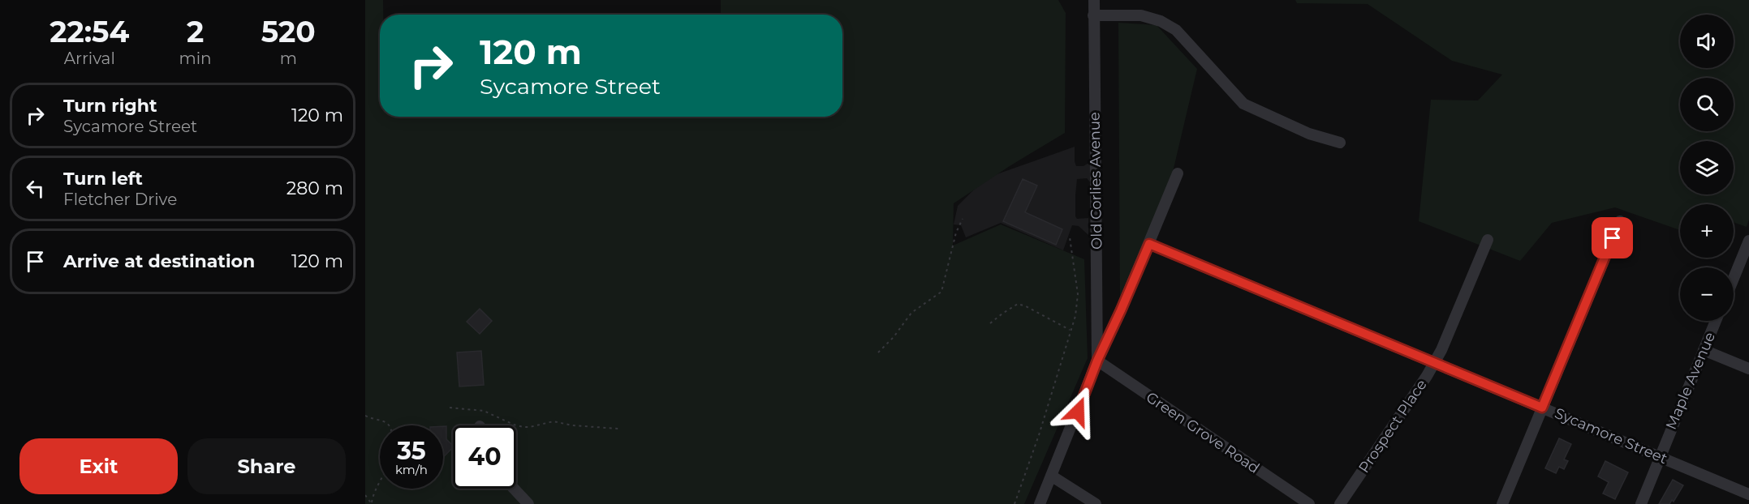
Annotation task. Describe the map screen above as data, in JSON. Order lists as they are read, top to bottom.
{
  "streets": {
    "street": [
      "Old Corlies Avenue",
      "Maple Avenue",
      "Prospect Place",
      "Green Grove Road",
      "Sycamore Street"
    ]
  },
  "crossings": [
    ["Old Corlies Avenue", "Green Grove Road"],
    ["Old Corlies Avenue", "Sycamore Street"],
    ["Maple Avenue", "Sycamore Street"],
    ["Prospect Place", "Sycamore Street"]
  ],
  "page": {
    "eta": [
      "22:54",
      "Arrival",
      "2",
      "min",
      "520",
      "m"
    ],
    "map_buttons": ["+", "−"],
    "turn": ["120 m", "Sycamore Street"],
    "list": [
      {
        "name": "Turn right",
        "note": "Sycamore Street",
        "value": "120 m"
      },
      {
        "name": "Turn left",
        "note": "Fletcher Drive",
        "value": "280 m"
      },
      {
        "name": "Arrive at destination",
        "value": "120 m"
      }
    ],
    "speed": "35 km/h",
    "limit": "40",
    "buttons": ["Exit", "Share"]
  }
}
